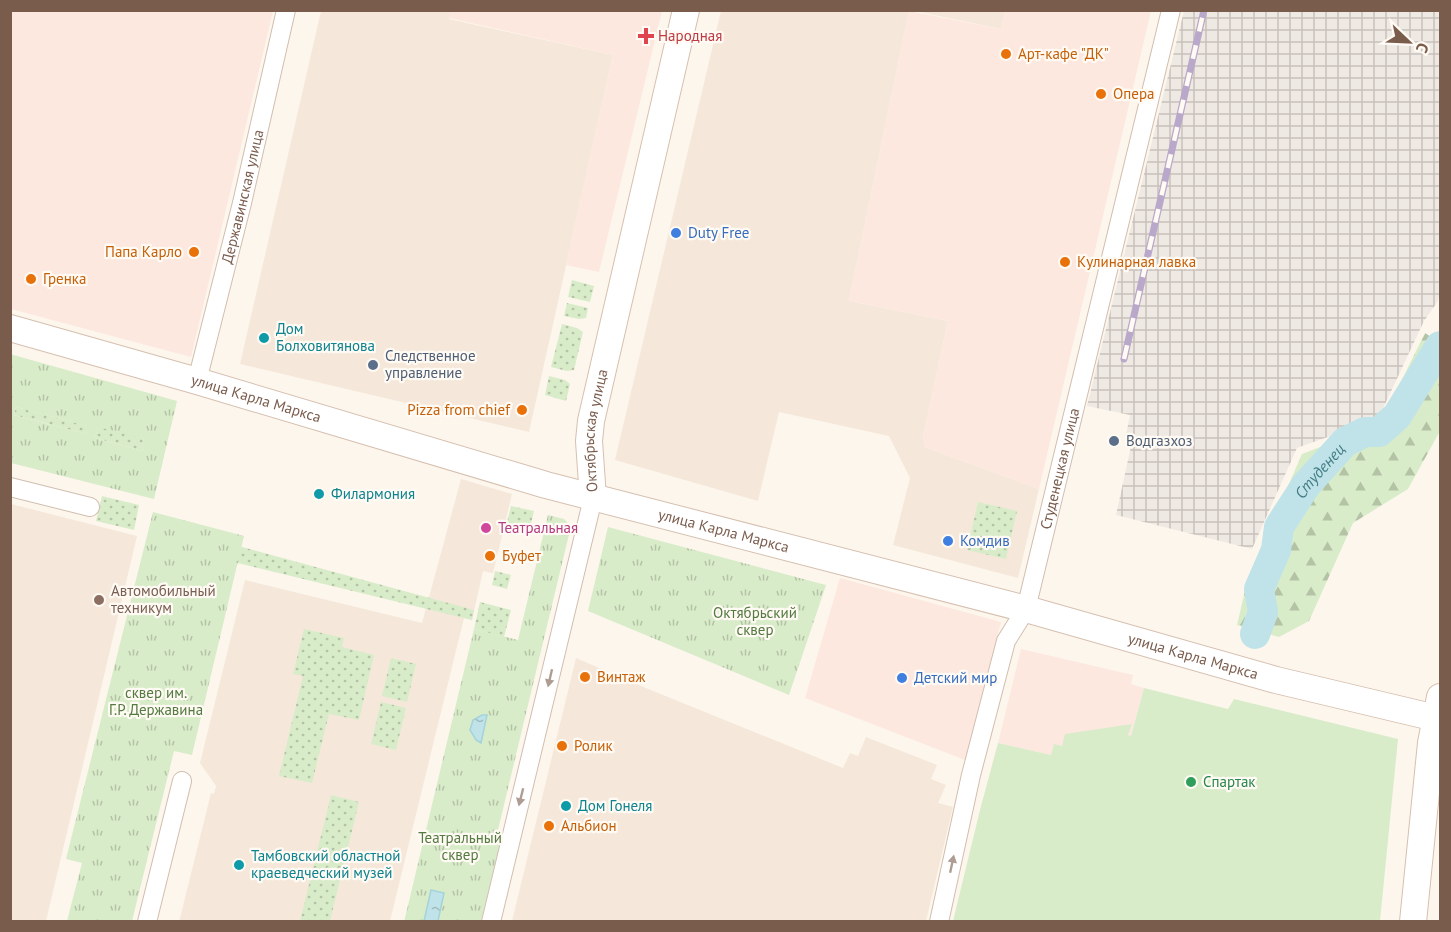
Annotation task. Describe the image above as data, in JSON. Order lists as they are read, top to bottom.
{
  "streets": {
    "main road": ["улица Карла Маркса", "Октябрьская улица"],
    "street": ["Державинская улица", "Студенецкая улица"]
  },
  "crossings": [
    ["Державинская улица", "улица Карла Маркса"],
    ["улица Карла Маркса", "Октябрьская улица"],
    ["улица Карла Маркса", "Студенецкая улица"]
  ],
  "one_way": ["Октябрьская улица"],
  "water": ["Студенец"],
  "parks": ["Октябрьский сквер", "сквер им. Г.Р. Державина", "Театральный сквер"],
  "places": {
    "health": ["Народная"],
    "other": [
      "Арт-кафе \"ДК\"",
      "Опера",
      "Duty Free",
      "Папа Карло",
      "Кулинарная лавка",
      "Гренка",
      "Дом Болховитянова",
      "Следственное управление",
      "Pizza from chief",
      "Водгазхоз",
      "Филармония",
      "Театральная",
      "Комдив",
      "Буфет",
      "Автомобильный техникум",
      "Винтаж",
      "Детский мир",
      "Ролик",
      "Спартак",
      "Дом Гонеля",
      "Альбион",
      "Тамбовский областной краеведческий музей"
    ]
  },
  "north": "bottom right"
}
